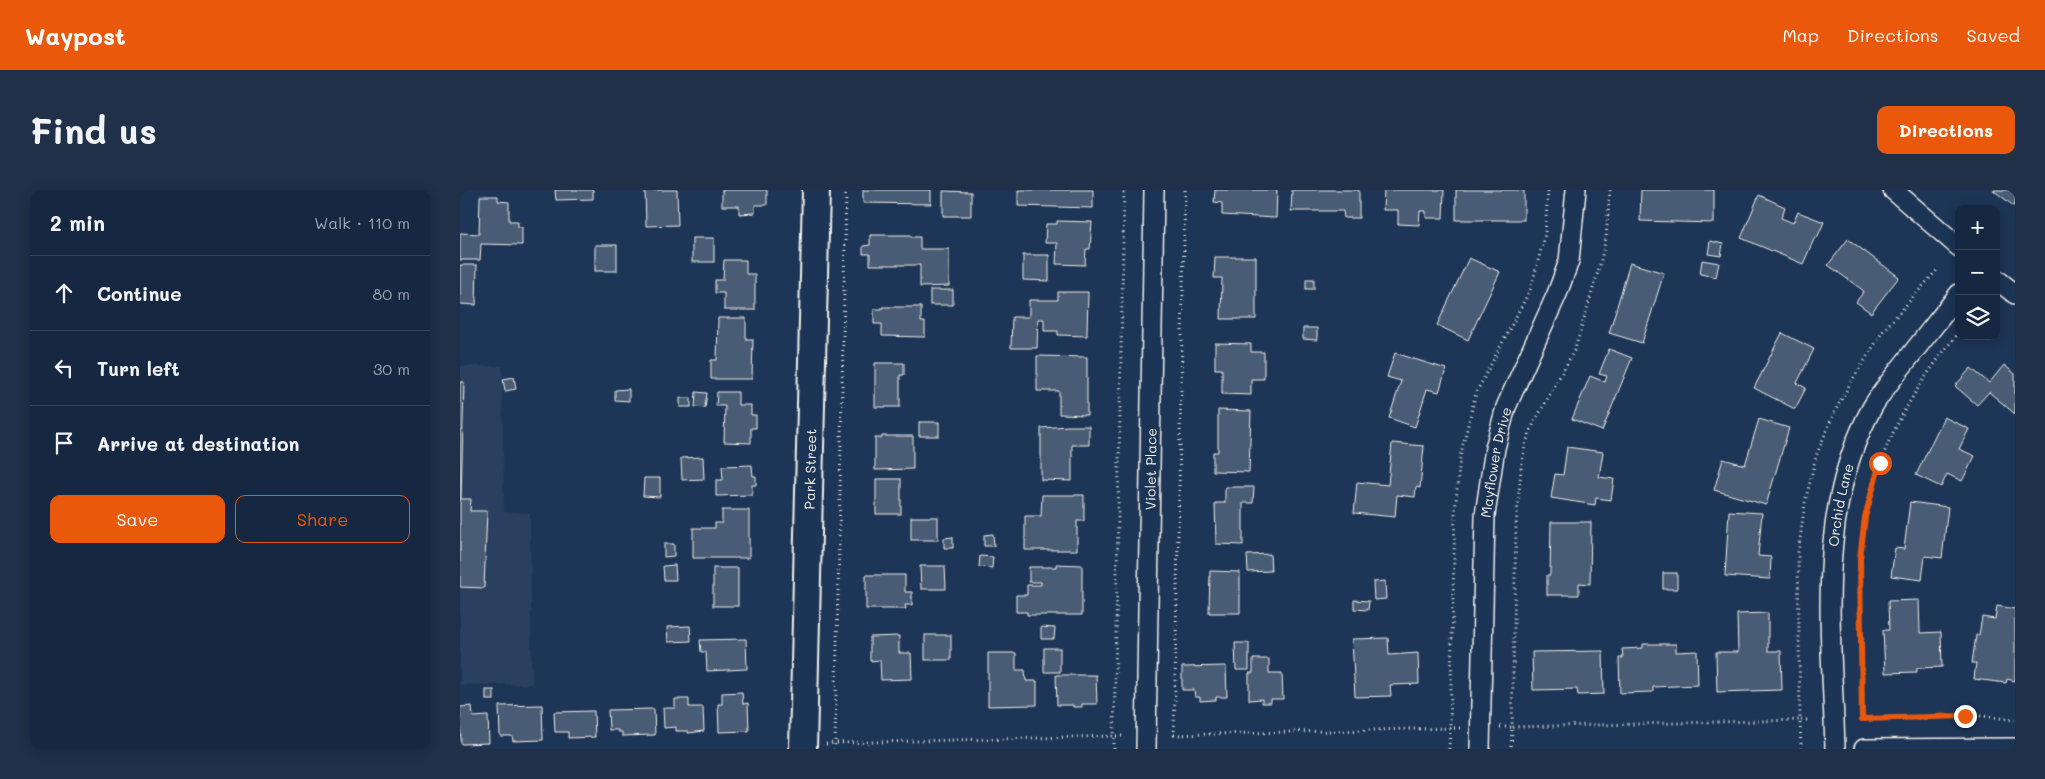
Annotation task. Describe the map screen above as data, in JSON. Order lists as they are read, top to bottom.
{
  "streets": {
    "main road": ["Park Street"],
    "street": ["Mayflower Drive", "Violet Place", "Orchid Lane"]
  },
  "page": {
    "header": "Waypost",
    "nav": ["Map", "Directions", "Saved"],
    "buttons": [
      "Directions",
      ["Save", "Share"]
    ],
    "title": "Find us",
    "heading": ["2 min", "Walk · 110 m"],
    "map_buttons": ["+", "−"],
    "list": [
      ["Continue", "80 m"],
      ["Turn left", "30 m"],
      "Arrive at destination"
    ]
  }
}
